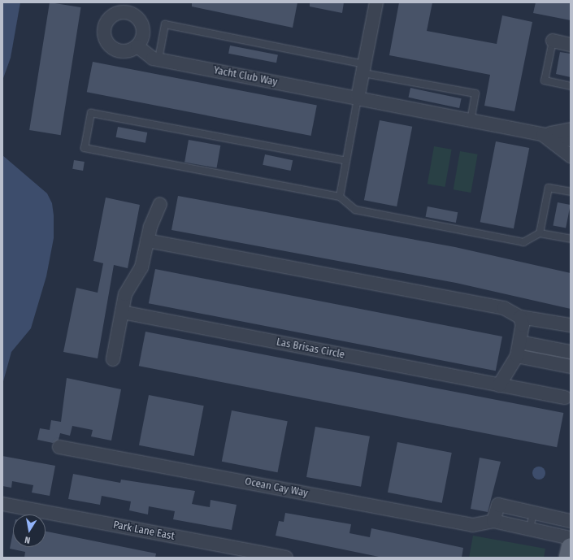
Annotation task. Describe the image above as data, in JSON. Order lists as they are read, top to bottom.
{
  "streets": {
    "street": [
      "Yacht Club Way",
      "Las Brisas Circle",
      "Ocean Cay Way",
      "Park Lane East"
    ]
  },
  "north": "bottom"
}
